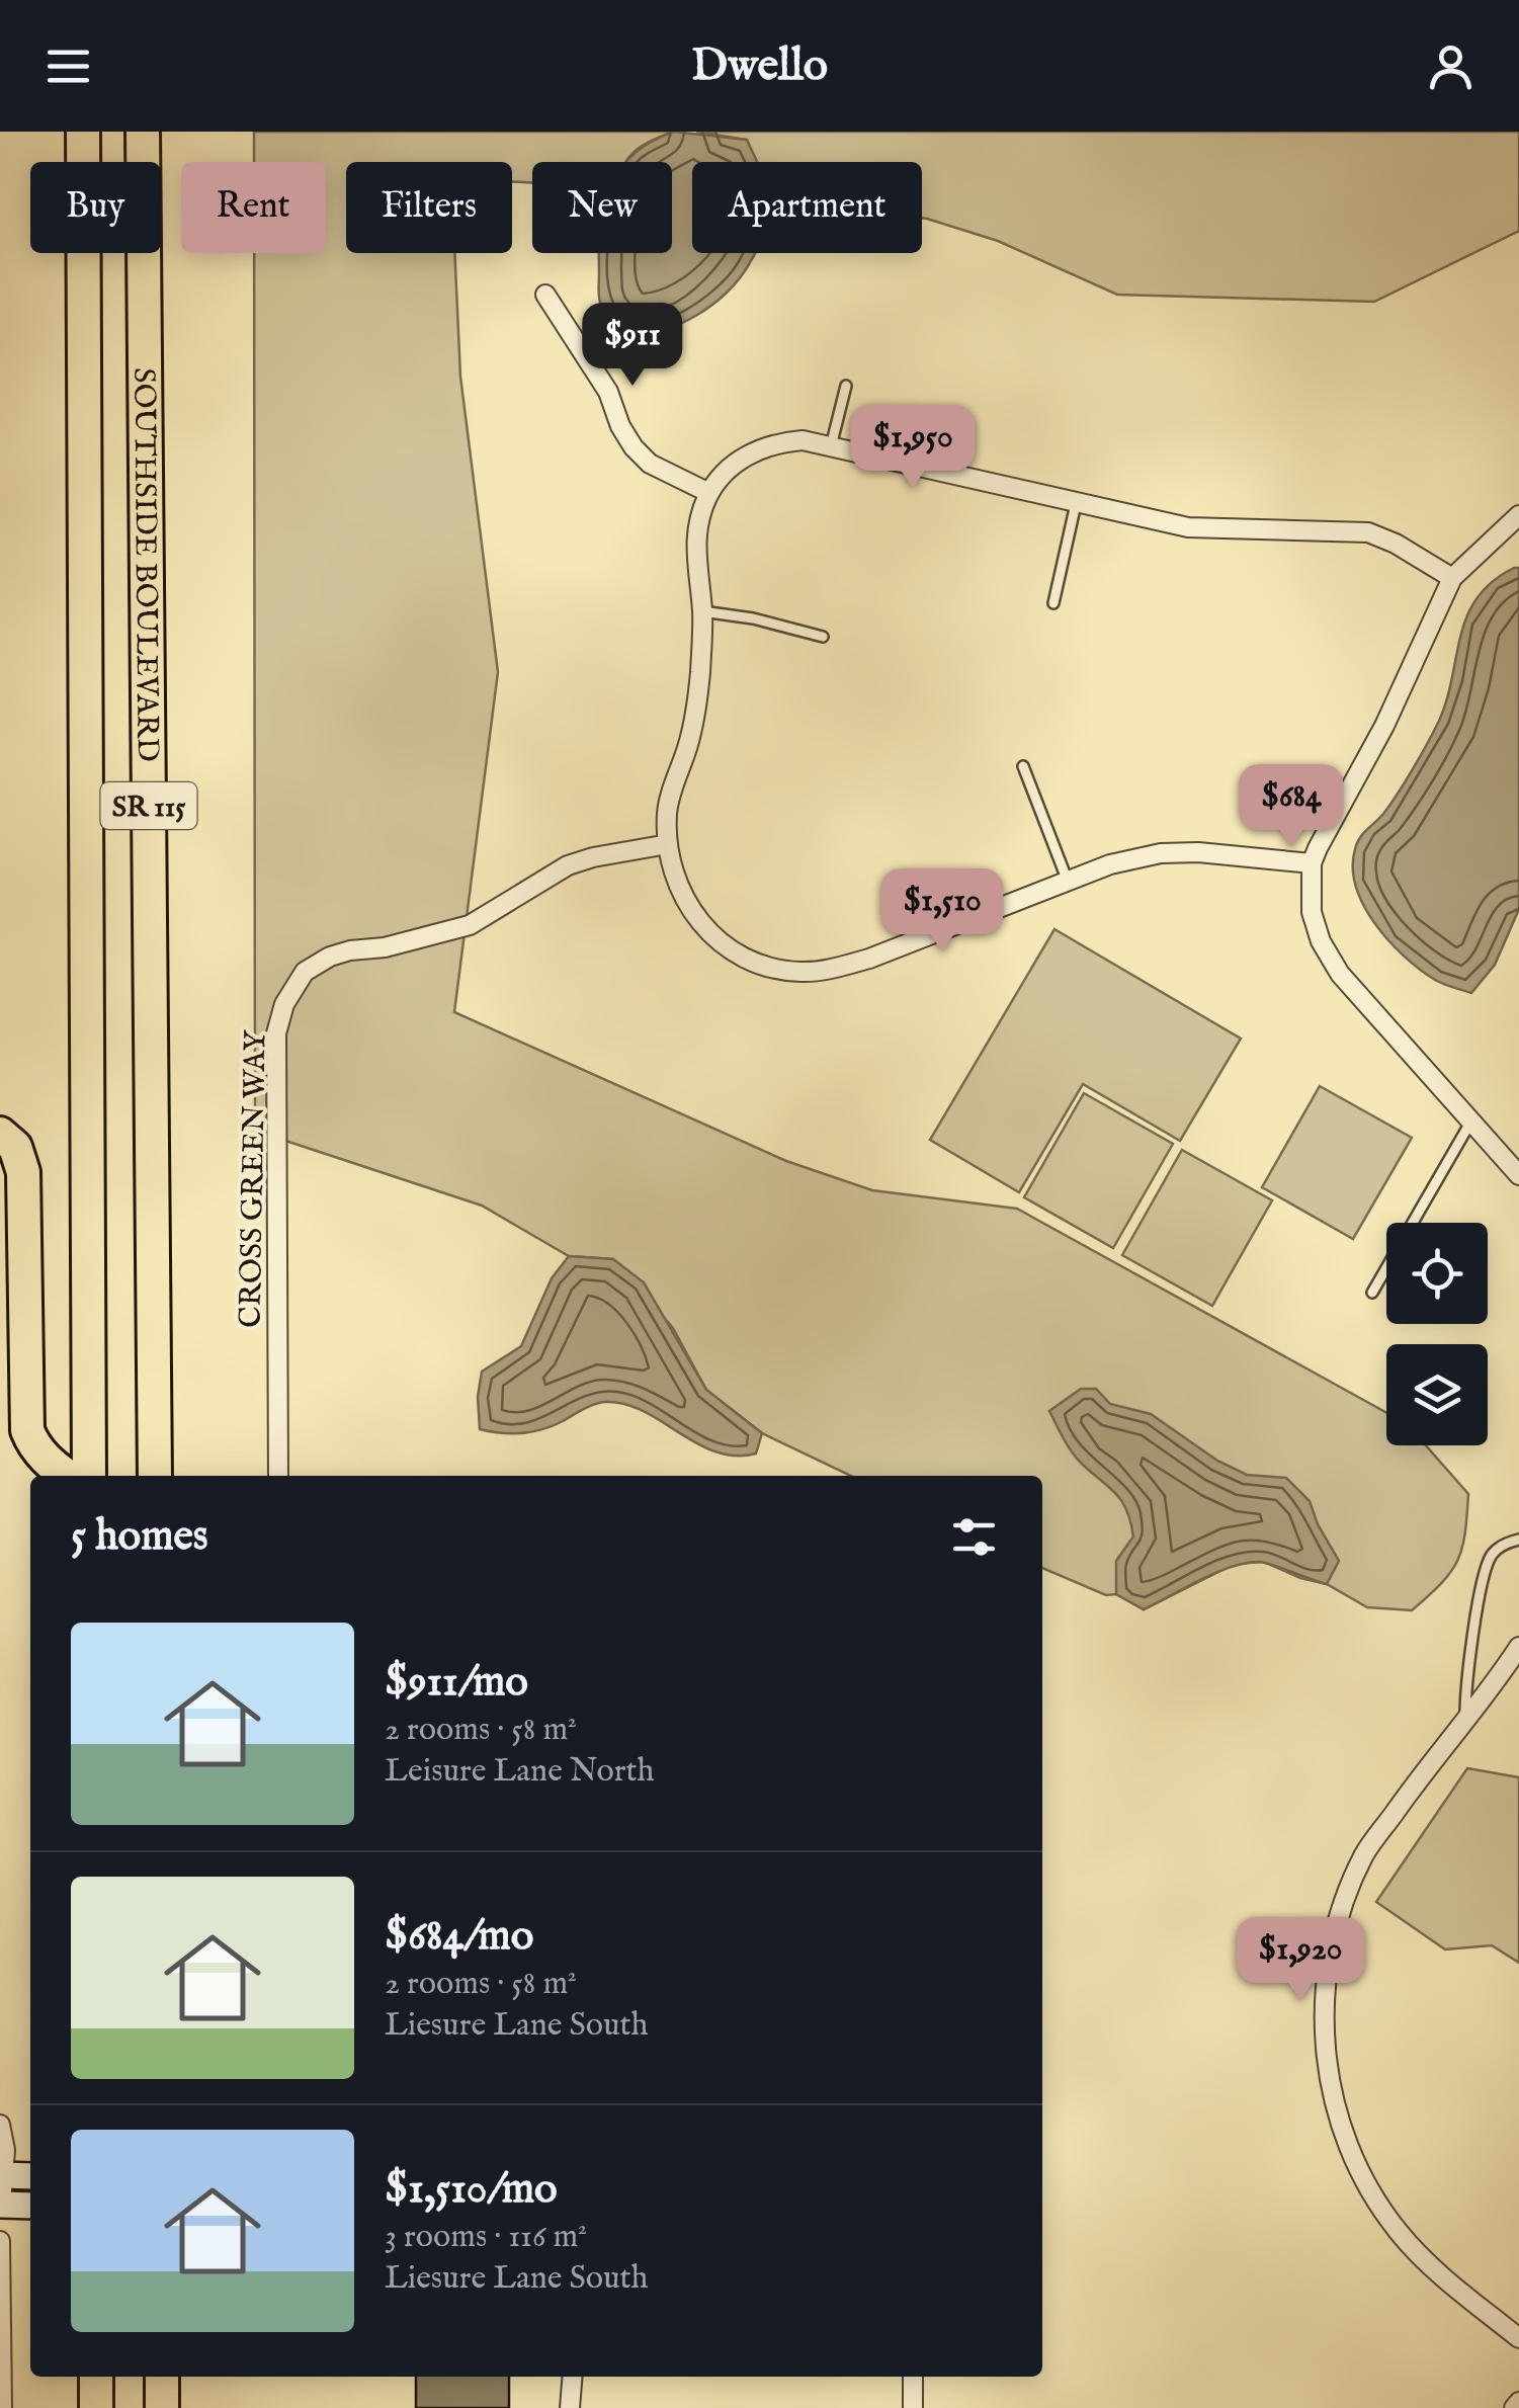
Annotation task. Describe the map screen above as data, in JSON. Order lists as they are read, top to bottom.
{
  "streets": {
    "highway": ["SOUTHSIDE BOULEVARD", "SR 115"],
    "street": ["CROSS GREEN WAY"]
  },
  "page": {
    "header": "Dwello",
    "chip": [
      "Buy",
      "Rent",
      "Filters",
      "New",
      "Apartment"
    ],
    "price": [
      "$911",
      "$1,950",
      "$684",
      "$1,510",
      "$1,920"
    ],
    "heading": "5 homes",
    "list": [
      {
        "name": "$911/mo",
        "note": "2 rooms · 58 m² · Leisure Lane North"
      },
      {
        "name": "$684/mo",
        "note": "2 rooms · 58 m² · Liesure Lane South"
      },
      {
        "name": "$1,510/mo",
        "note": "3 rooms · 116 m² · Liesure Lane South"
      }
    ]
  }
}
